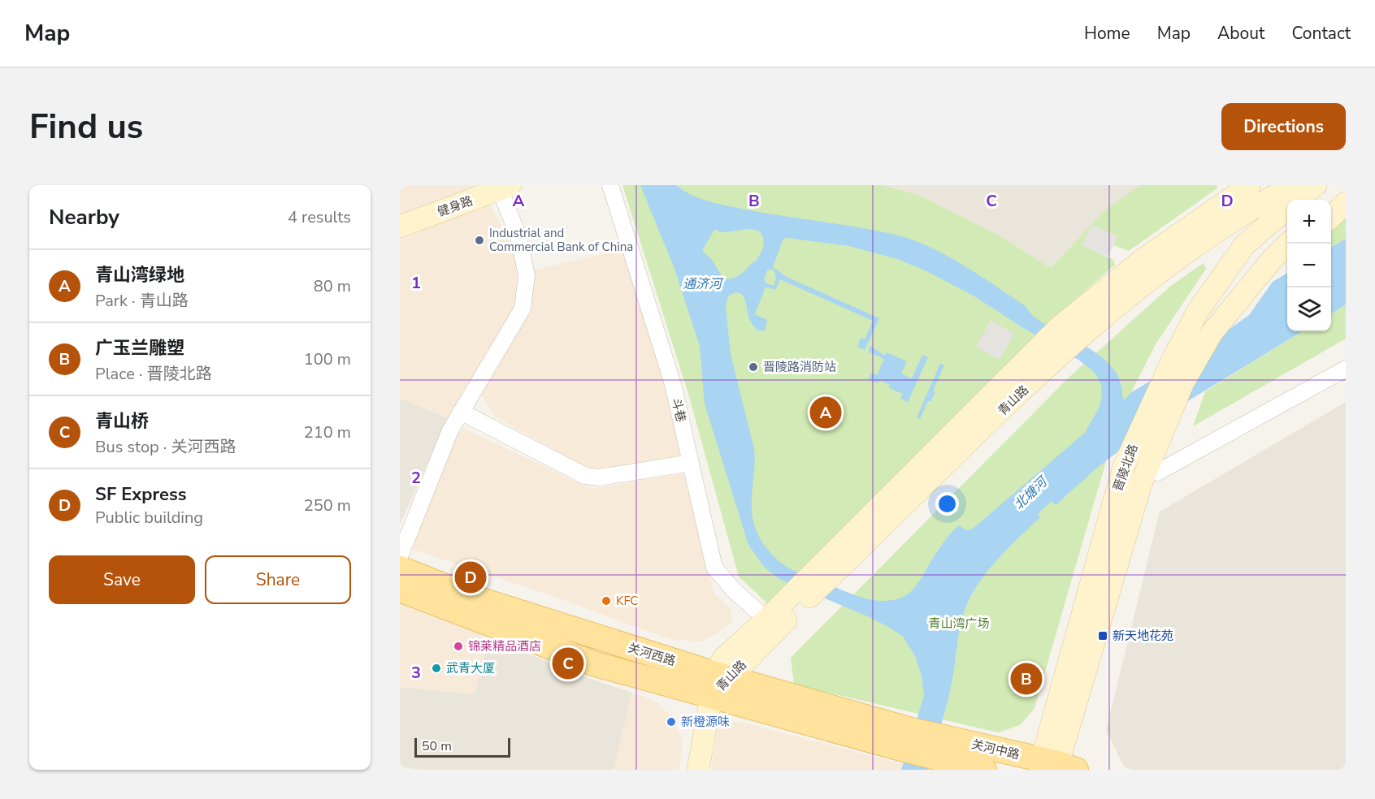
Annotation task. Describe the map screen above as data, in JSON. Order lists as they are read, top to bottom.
{
  "streets": {
    "main road": [
      "健身路",
      "青山路",
      "晋陵北路",
      "关河西路",
      "关河中路"
    ],
    "street": ["斗巷"]
  },
  "crossings": [
    ["青山路", "斗巷"],
    ["青山路", "关河西路"],
    ["晋陵北路", "关河中路"],
    ["关河西路", "关河中路"]
  ],
  "water": ["通济河", "北塘河"],
  "parks": ["青山湾广场"],
  "places": {
    "other": [
      "Industrial and Commercial Bank of China",
      "晋陵路消防站",
      "KFC",
      "锦莱精品酒店",
      "武青大厦",
      "新橙源味"
    ],
    "transit": ["新天地花苑"]
  },
  "scale_bar": "50 m",
  "page": {
    "header": "Map",
    "nav": [
      "Home",
      "Map",
      "About",
      "Contact"
    ],
    "buttons": [
      "Directions",
      ["Save", "Share"]
    ],
    "title": "Find us",
    "heading": ["Nearby", "4 results"],
    "map_buttons": ["+", "−"],
    "list": [
      {
        "mark": "A",
        "name": "青山湾绿地",
        "note": "Park · 青山路",
        "value": "80 m"
      },
      {
        "mark": "B",
        "name": "广玉兰雕塑",
        "note": "Place · 晋陵北路",
        "value": "100 m"
      },
      {
        "mark": "C",
        "name": "青山桥",
        "note": "Bus stop · 关河西路",
        "value": "210 m"
      },
      {
        "mark": "D",
        "name": "SF Express",
        "note": "Public building",
        "value": "250 m"
      }
    ],
    "pins": [
      "A",
      "D",
      "C",
      "B"
    ],
    "scale": "50 m"
  },
  "grid": {
    "columns": [
      "A",
      "B",
      "C",
      "D"
    ],
    "rows": ["1", "2", "3"]
  }
}
